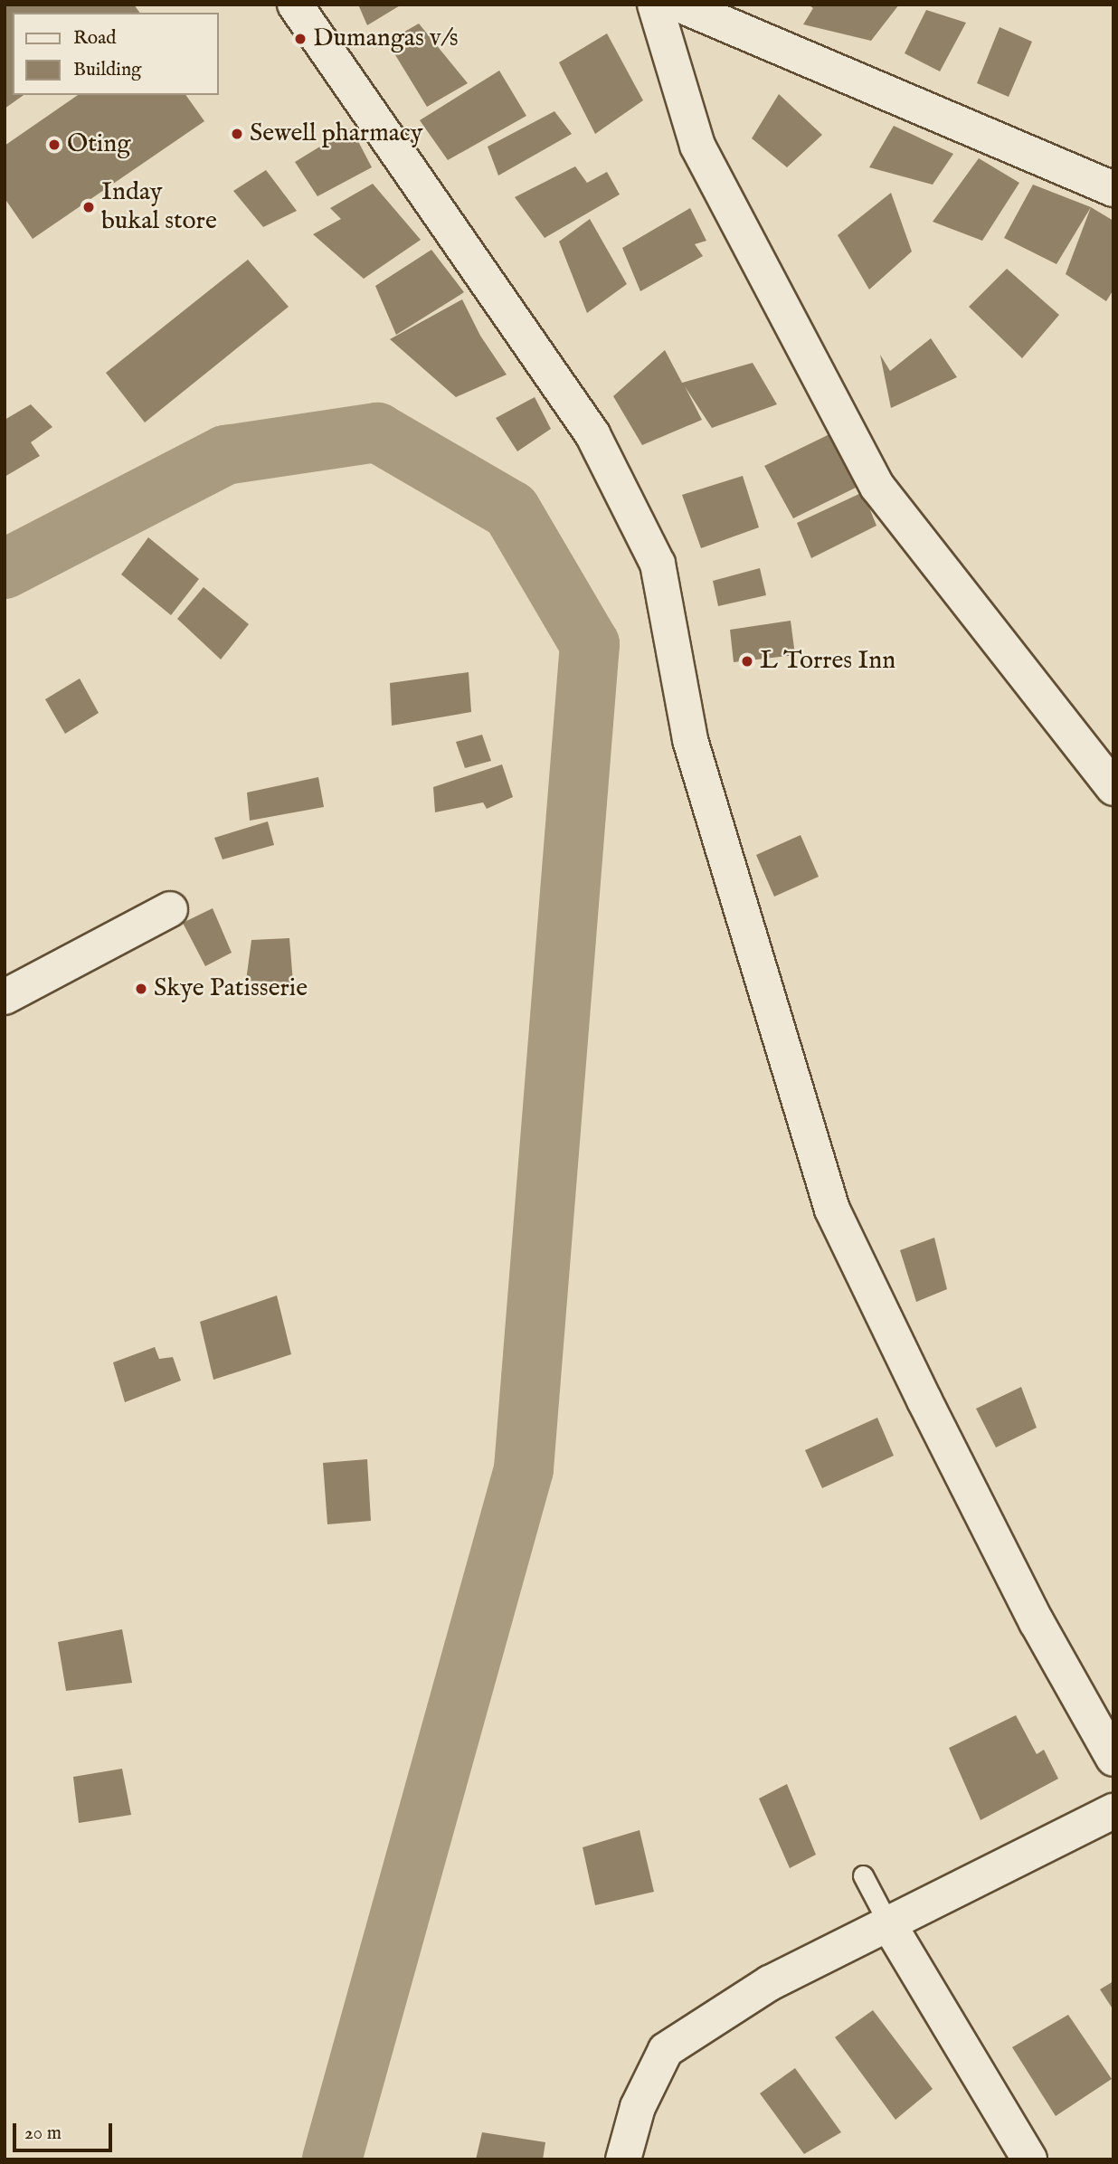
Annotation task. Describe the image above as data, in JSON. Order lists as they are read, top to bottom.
{
  "places": [
    "Dumangas v/s",
    "Sewell pharmacy",
    "Oting",
    "Inday bukal store",
    "L Torres Inn",
    "Skye Patisserie"
  ],
  "legend": ["Road", "Building"],
  "scale_bar": "20 m"
}
